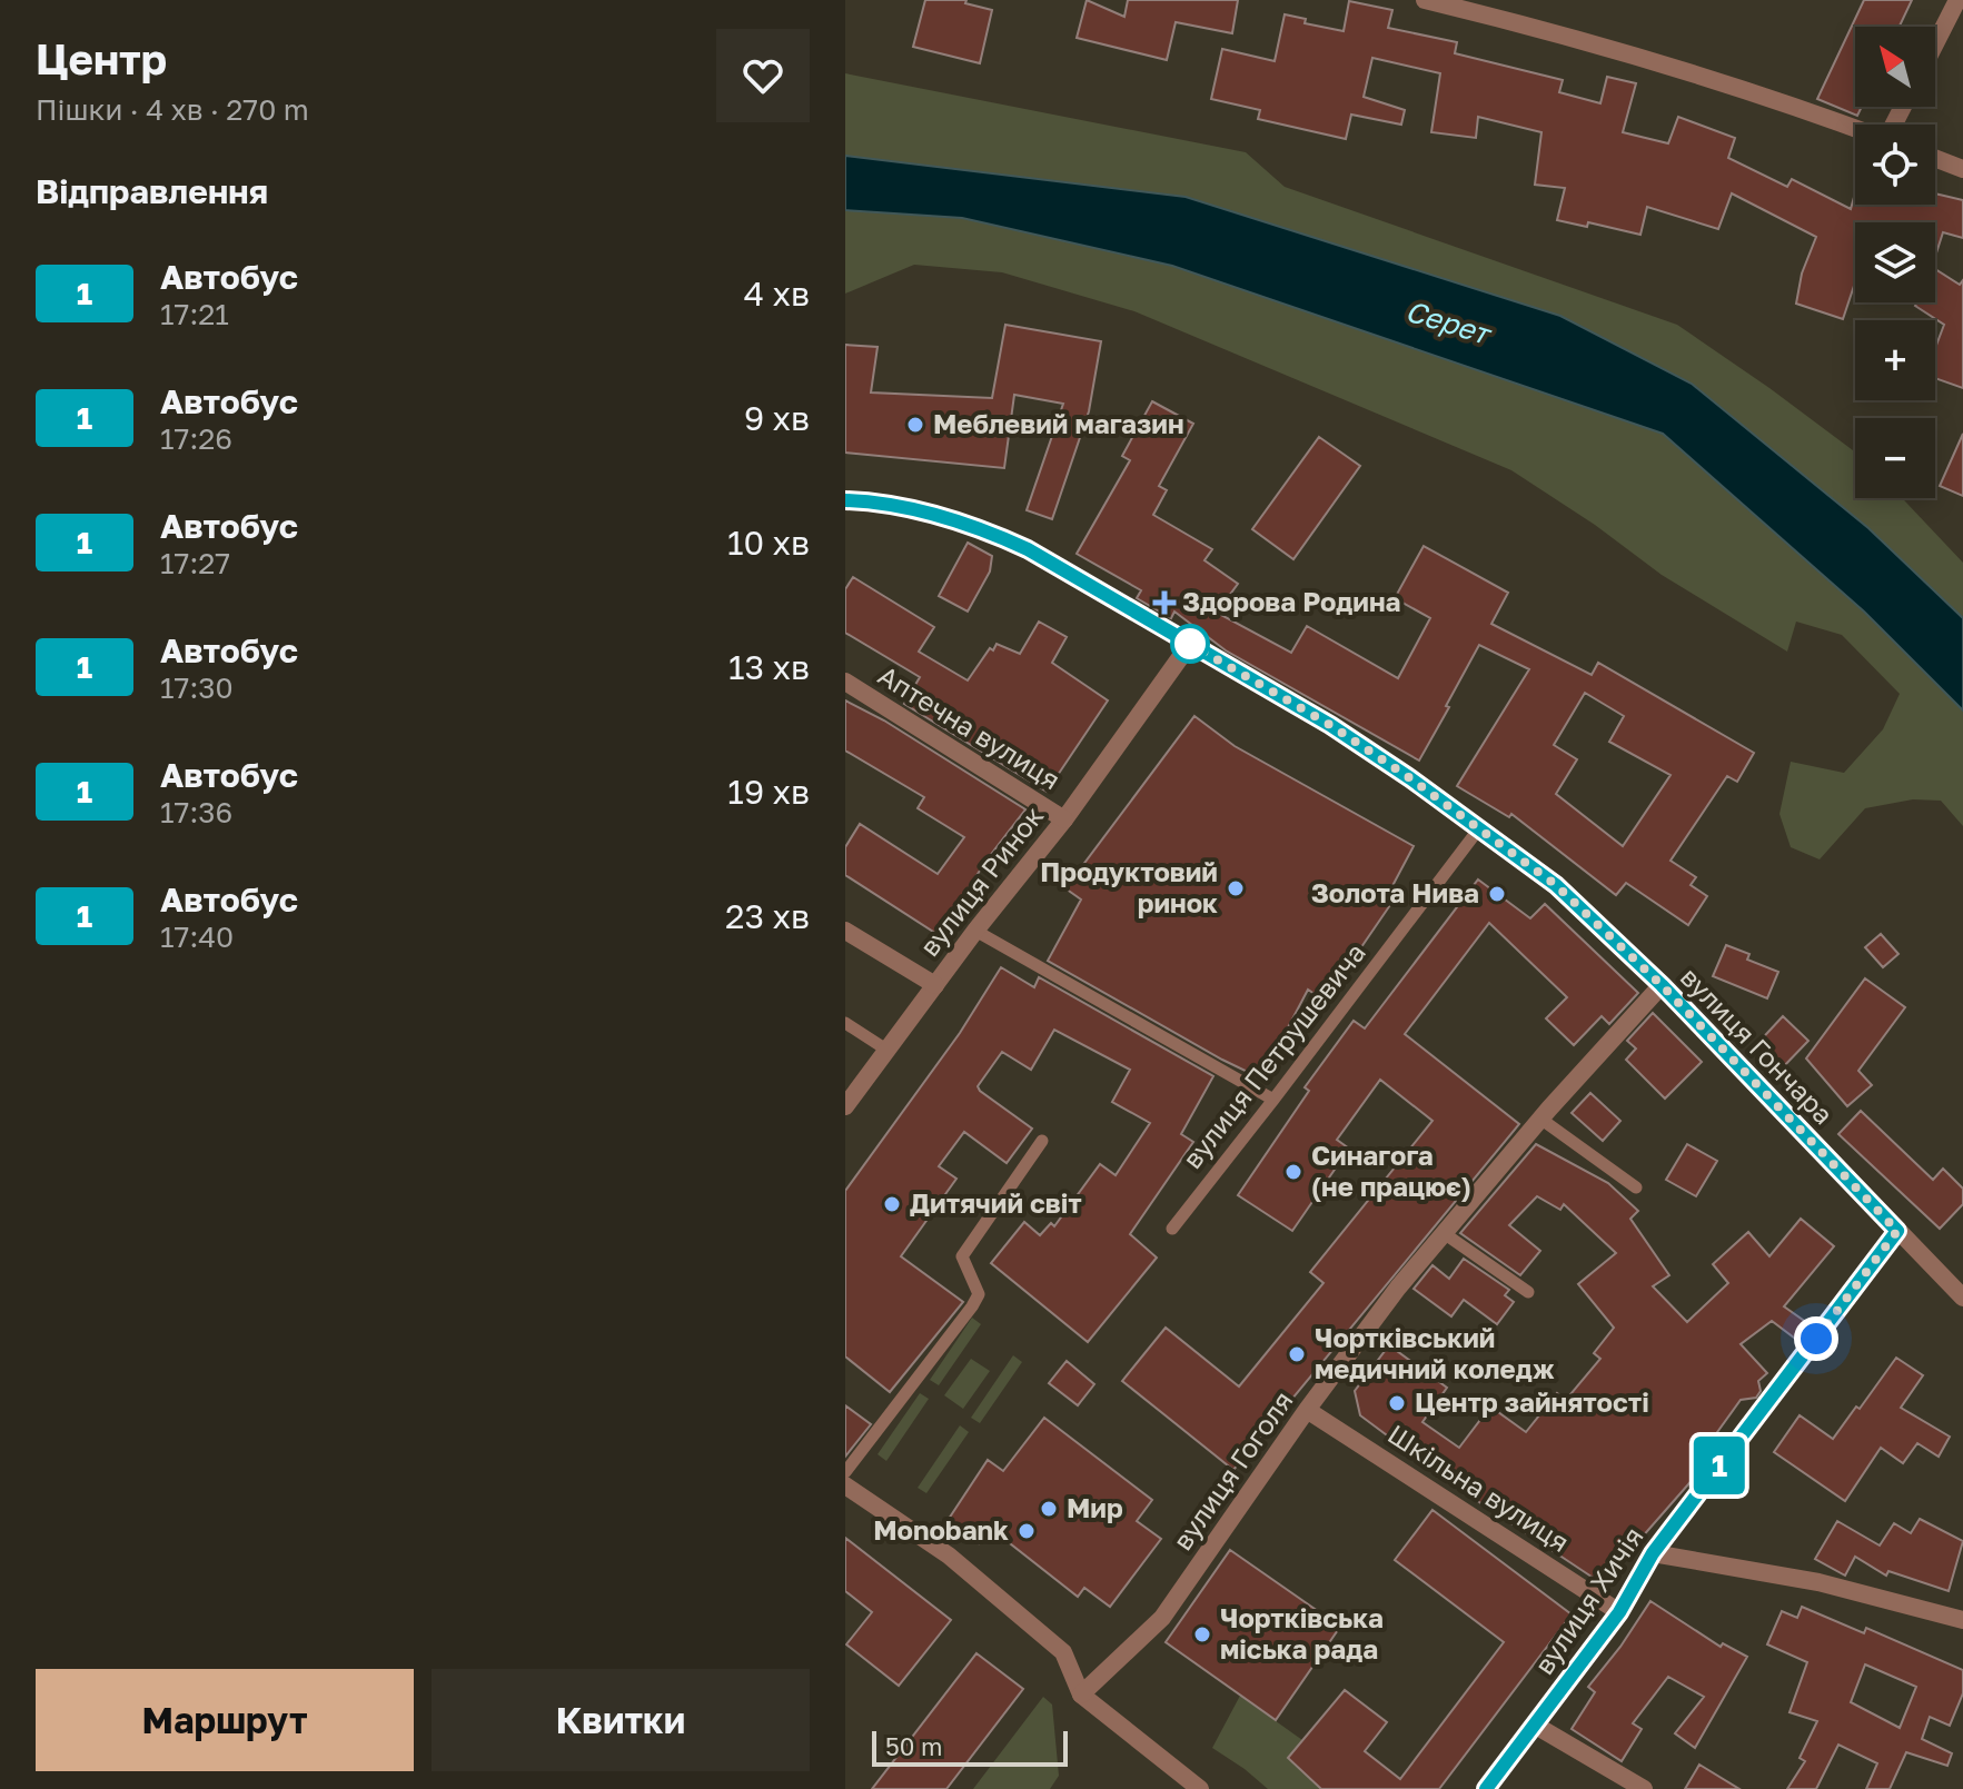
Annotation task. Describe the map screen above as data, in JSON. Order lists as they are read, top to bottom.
{
  "streets": {
    "street": [
      "Аптечна вулиця",
      "вулиця Ринок",
      "вулиця Гончара",
      "вулиця Гоголя",
      "Шкільна вулиця",
      "вулиця Хичія"
    ],
    "lane": ["вулиця Петрушевича"]
  },
  "crossings": [
    ["Аптечна вулиця", "вулиця Ринок"],
    ["вулиця Ринок", "вулиця Гончара"],
    ["вулиця Гончара", "вулиця Петрушевича"],
    ["вулиця Гончара", "вулиця Гоголя"],
    ["вулиця Гончара", "вулиця Хичія"],
    ["вулиця Гоголя", "Шкільна вулиця"],
    ["Шкільна вулиця", "вулиця Хичія"]
  ],
  "water": ["Серет"],
  "places": {
    "other": [
      "Меблевий магазин",
      "Продуктовий ринок",
      "Золота Нива",
      "Синагога (не працює)",
      "Дитячий світ",
      "Чортківський медичний коледж",
      "Центр зайнятості",
      "Мир",
      "Monobank",
      "Чортківська міська рада"
    ],
    "health": ["Здорова Родина"]
  },
  "lines": ["bus line 1"],
  "scale_bar": "50 m",
  "north": "top left",
  "page": {
    "heading": [
      ["Центр", "Пішки · 4 хв · 270 m"],
      "Відправлення"
    ],
    "on_map": "1",
    "map_buttons": ["+", "−"],
    "list": [
      {
        "mark": "1",
        "name": "Автобус",
        "note": "17:21",
        "value": "4 хв"
      },
      {
        "mark": "1",
        "name": "Автобус",
        "note": "17:26",
        "value": "9 хв"
      },
      {
        "mark": "1",
        "name": "Автобус",
        "note": "17:27",
        "value": "10 хв"
      },
      {
        "mark": "1",
        "name": "Автобус",
        "note": "17:30",
        "value": "13 хв"
      },
      {
        "mark": "1",
        "name": "Автобус",
        "note": "17:36",
        "value": "19 хв"
      },
      {
        "mark": "1",
        "name": "Автобус",
        "note": "17:40",
        "value": "23 хв"
      }
    ],
    "buttons": ["Маршрут", "Квитки"],
    "scale": "50 m"
  }
}
